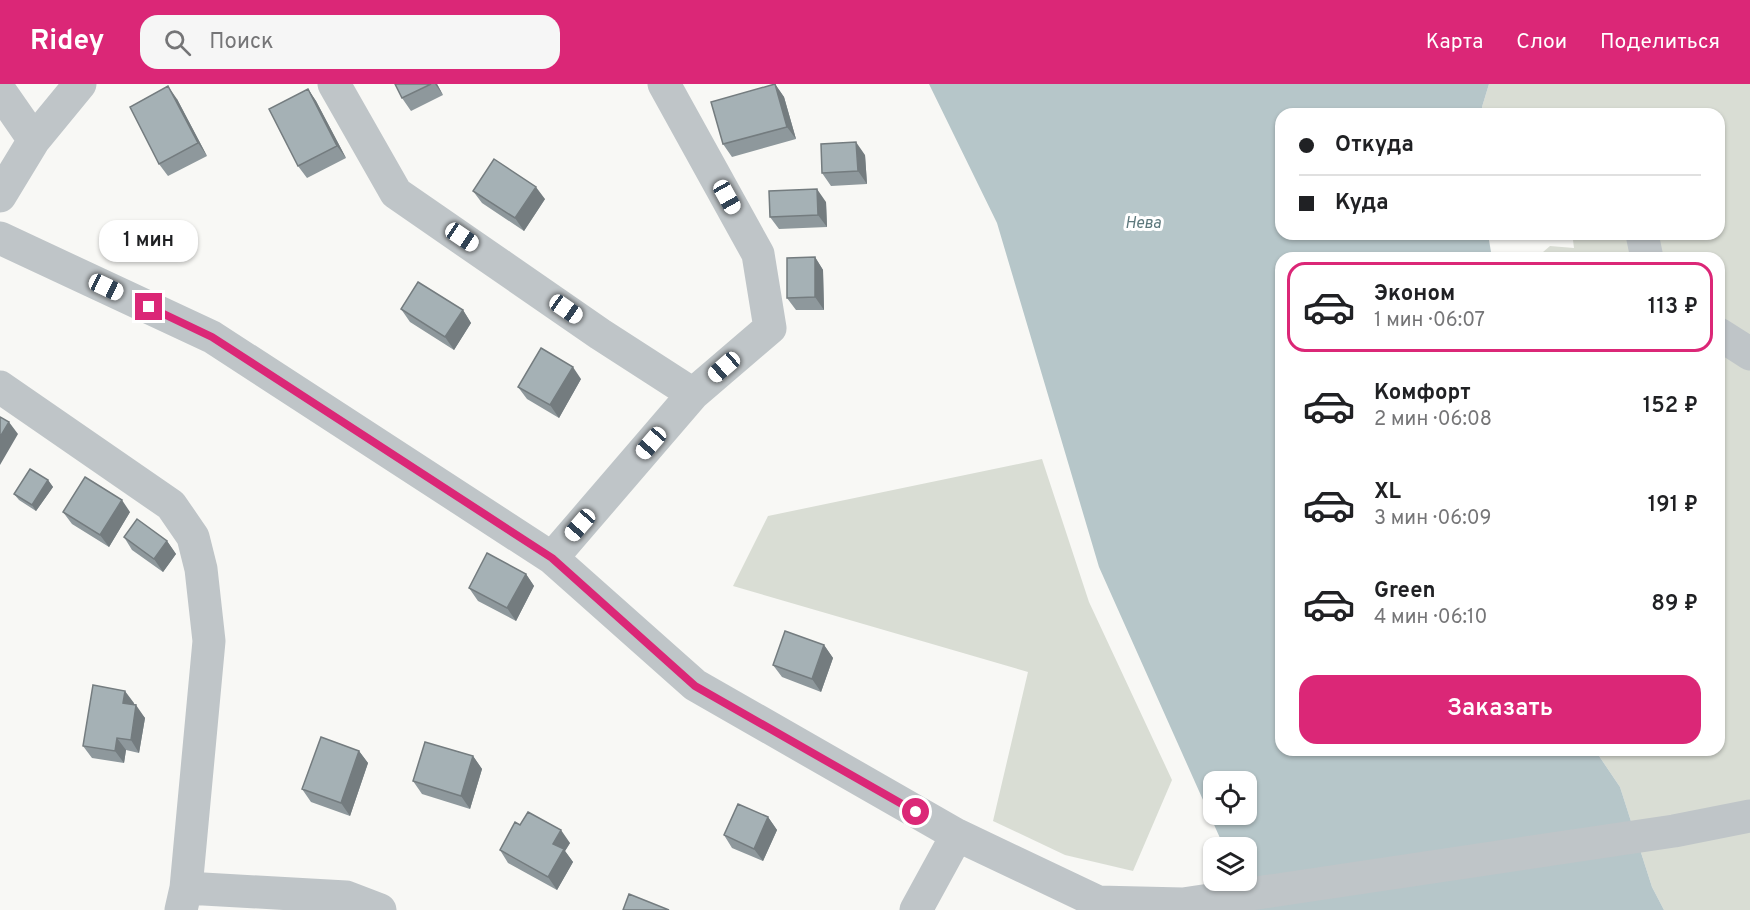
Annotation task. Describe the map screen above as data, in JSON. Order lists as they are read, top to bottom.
{
  "water": ["Нева"],
  "page": {
    "header": "Ridey",
    "search": "Поиск",
    "nav": ["Карта", "Слои", "Поделиться"],
    "banner": ["Откуда", "Куда"],
    "bubble": "1 мин",
    "list": [
      {
        "name": "Эконом",
        "note": "1 мин · 06:07",
        "value": "113 ₽"
      },
      {
        "name": "Комфорт",
        "note": "2 мин · 06:08",
        "value": "152 ₽"
      },
      {
        "name": "XL",
        "note": "3 мин · 06:09",
        "value": "191 ₽"
      },
      {
        "name": "Green",
        "note": "4 мин · 06:10",
        "value": "89 ₽"
      }
    ],
    "buttons": "Заказать"
  }
}
